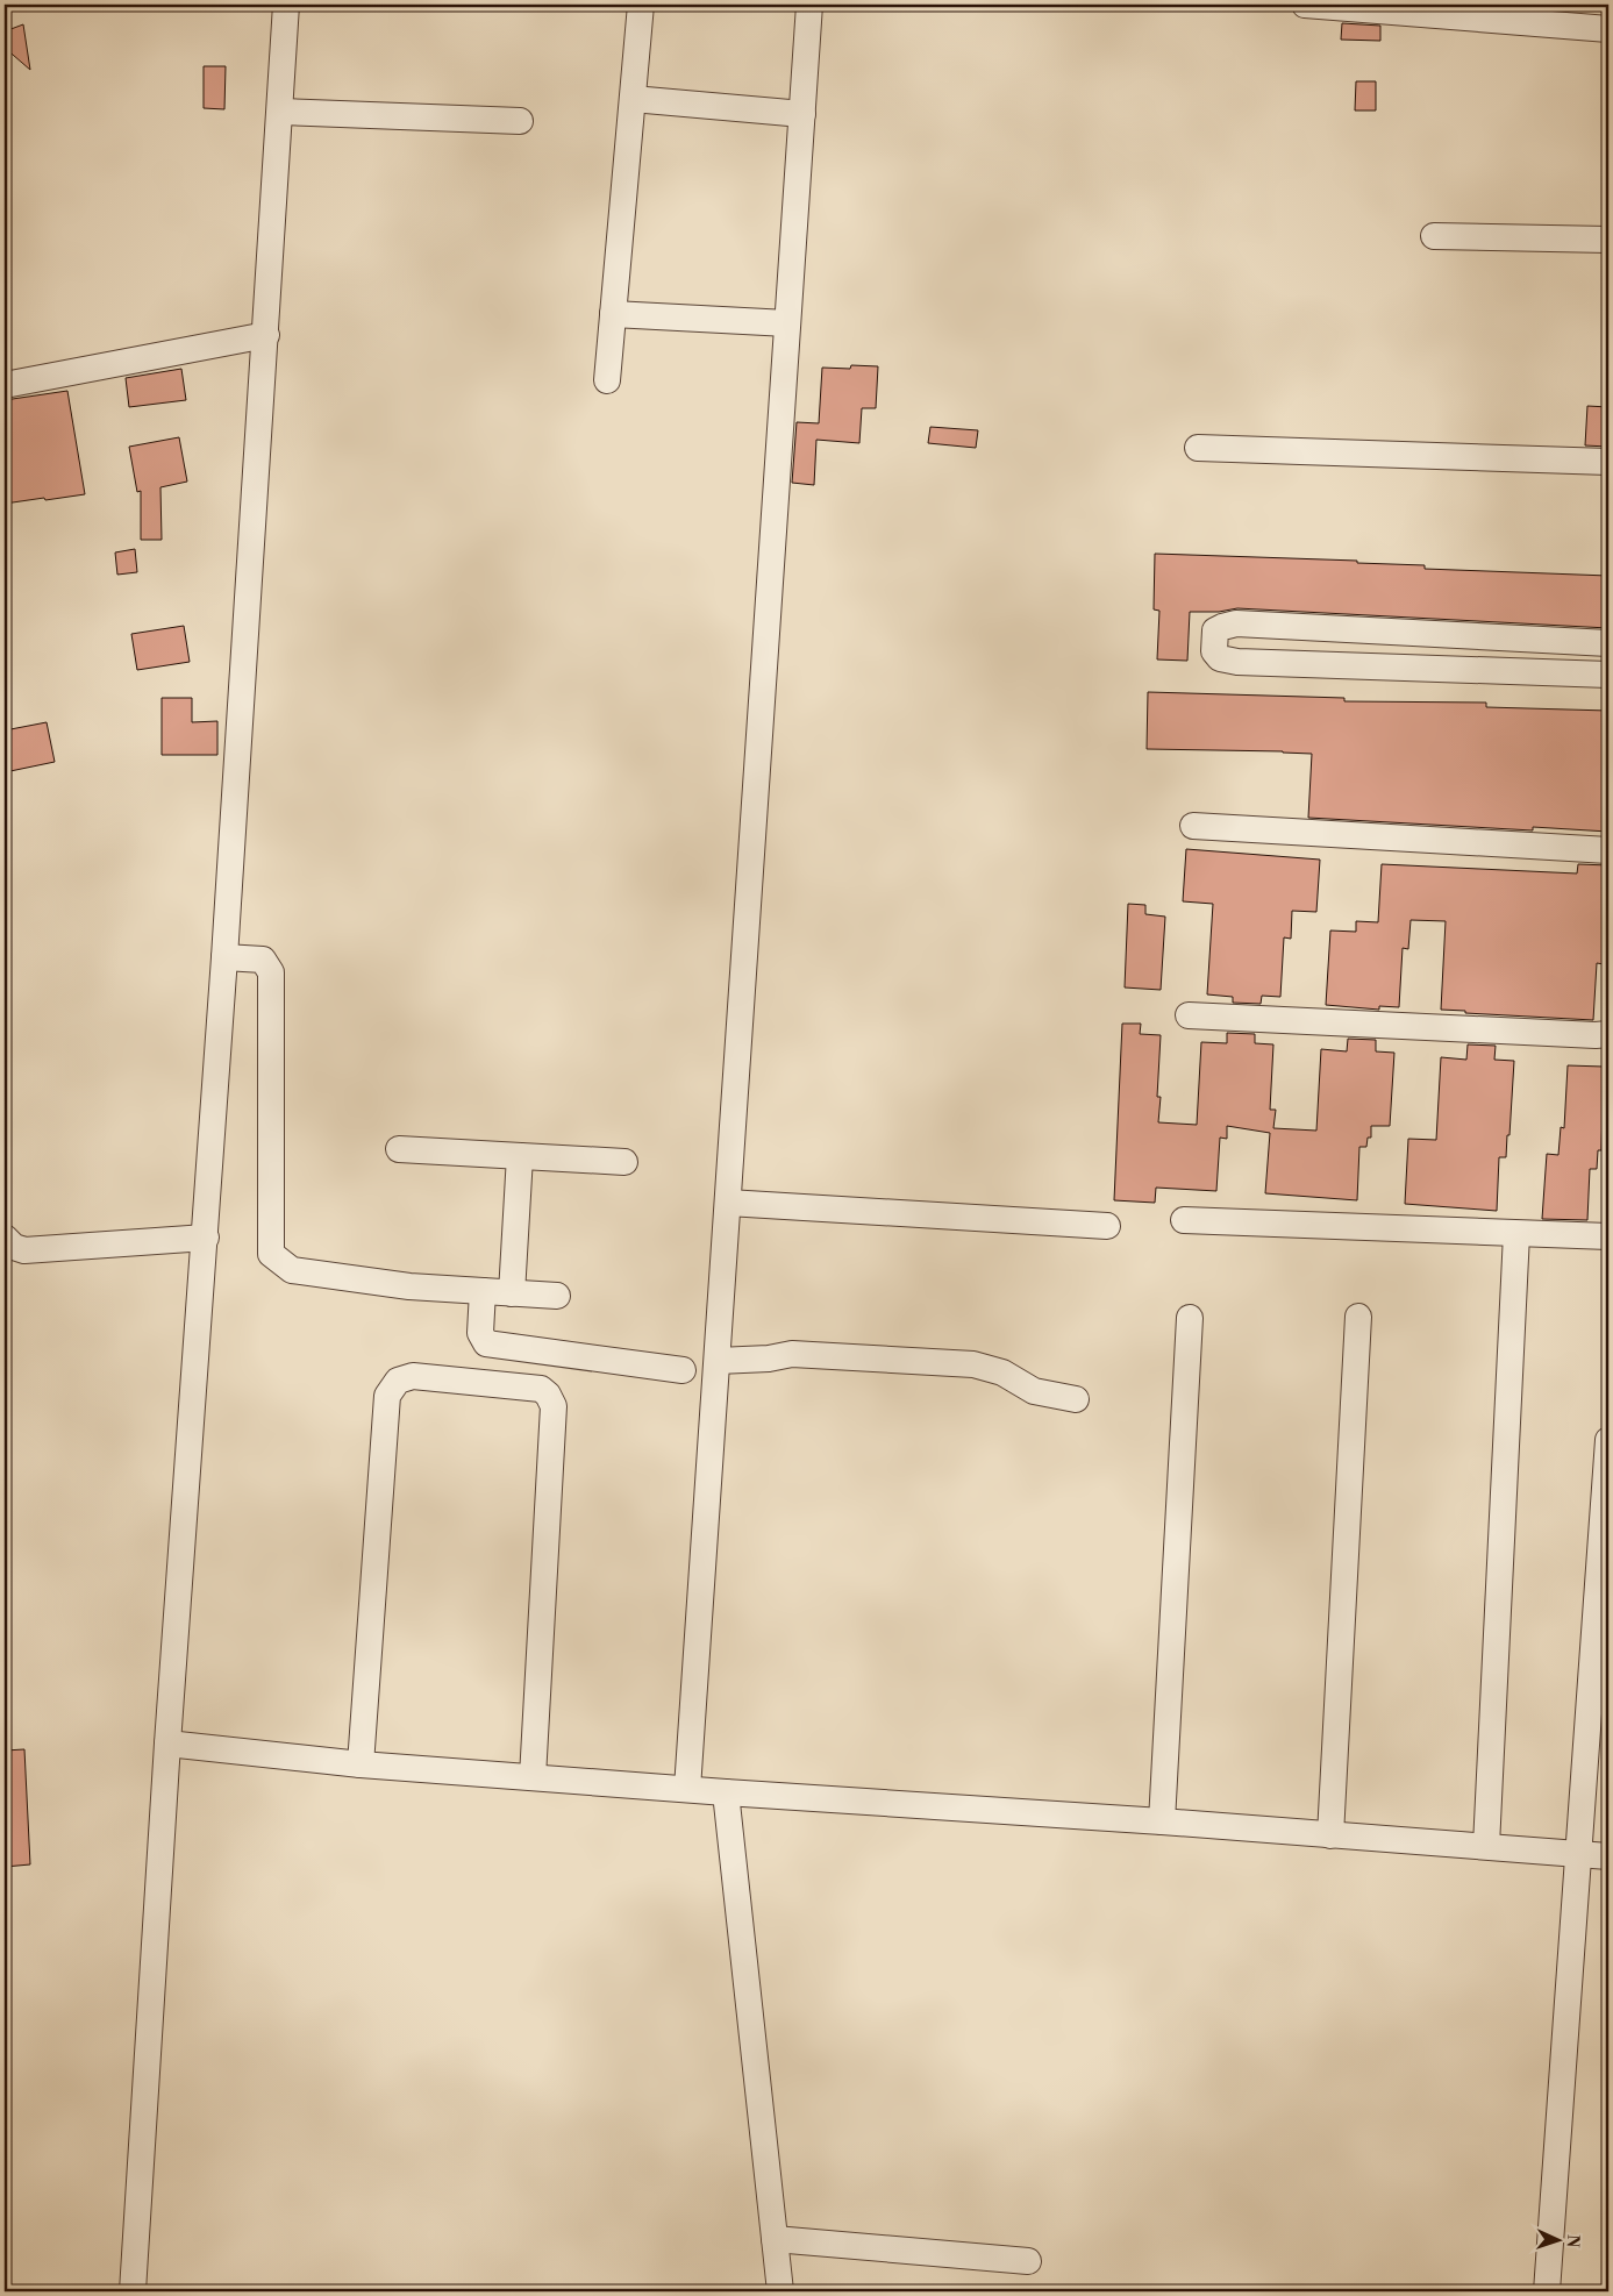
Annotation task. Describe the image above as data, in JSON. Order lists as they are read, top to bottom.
{
  "north": "right"
}
